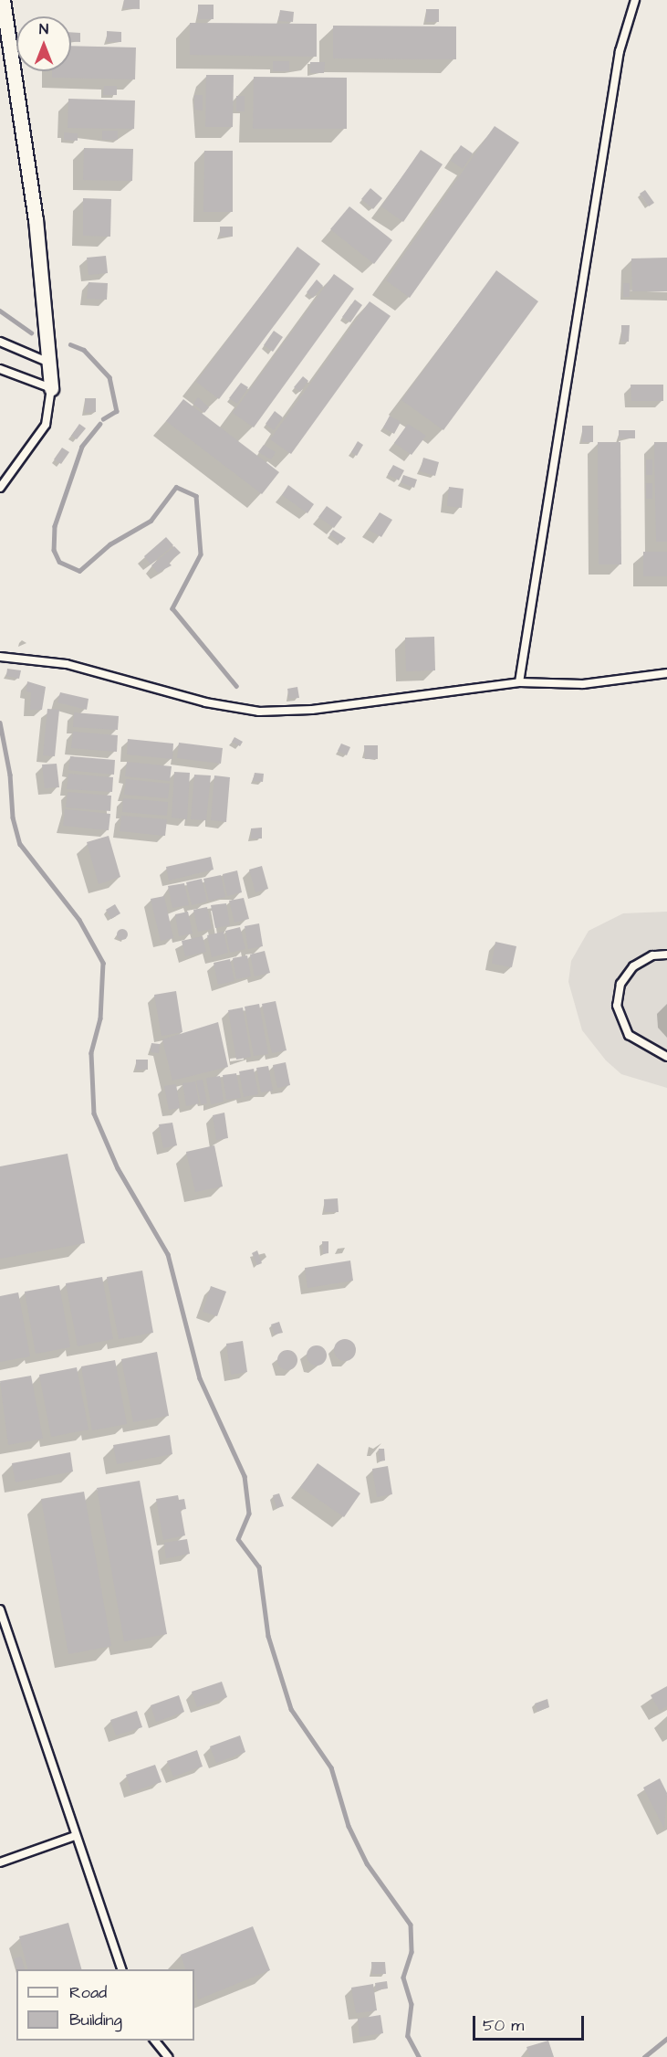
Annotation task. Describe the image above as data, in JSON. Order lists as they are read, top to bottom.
{
  "legend": ["Road", "Building"],
  "scale_bar": "50 m",
  "north": "top"
}
